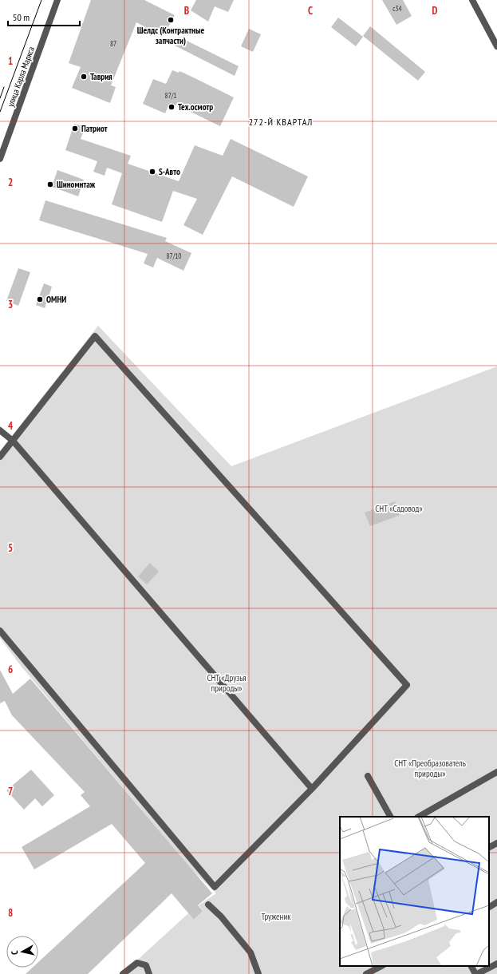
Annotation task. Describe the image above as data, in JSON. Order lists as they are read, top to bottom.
{
  "streets": {
    "street": ["улица Карла Маркса"]
  },
  "districts": ["272-Й КВАРТАЛ"],
  "parks": [
    "СНТ «Садовод»",
    "СНТ «Друзья природы»",
    "СНТ «Преобразователь природы»",
    "Труженик"
  ],
  "places": [
    "Шелдс (Контрактные запчасти)",
    "Таврия",
    "Тех.осмотр",
    "Патриот",
    "S-Авто",
    "Шиномнтаж",
    "ОМНИ"
  ],
  "house_numbers": [
    "с34",
    "87",
    "87/1",
    "87/10"
  ],
  "scale_bar": "50 m",
  "north": "left",
  "grid": {
    "columns": ["B", "C", "D"],
    "rows": [
      "1",
      "2",
      "3",
      "4",
      "5",
      "6",
      "7",
      "8"
    ]
  }
}
